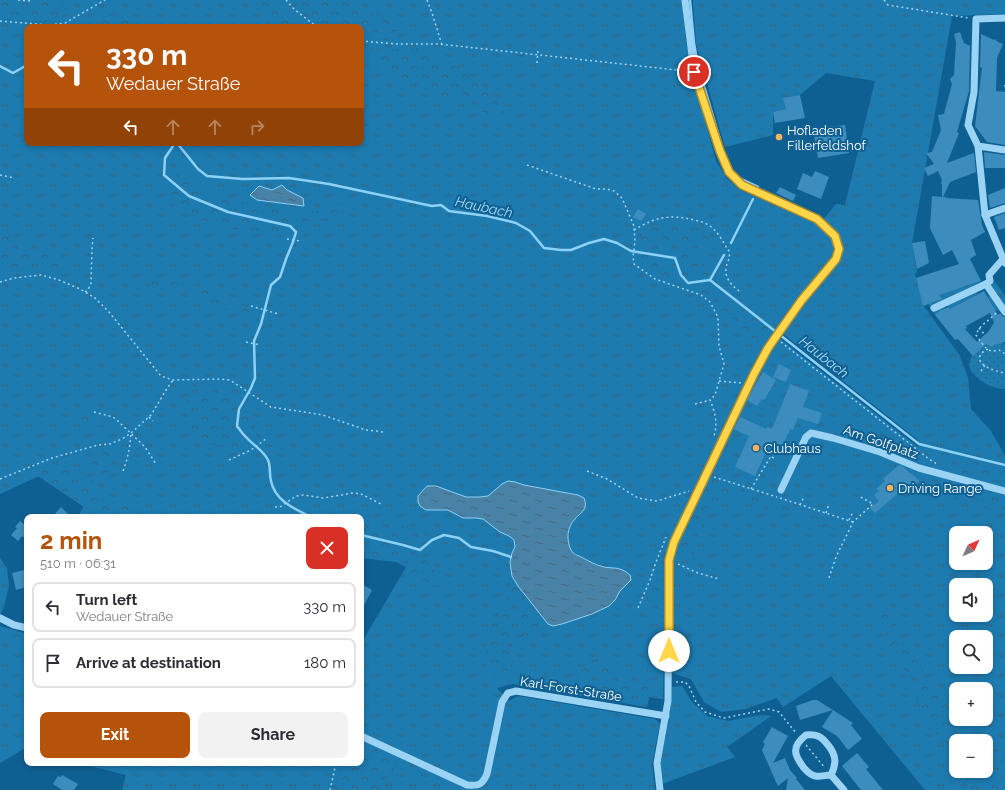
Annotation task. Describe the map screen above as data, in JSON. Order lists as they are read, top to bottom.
{
  "streets": {
    "street": ["Am Golfplatz", "Karl-Forst-Straße"]
  },
  "water": ["Haubach"],
  "places": ["Hofladen Fillerfeldshof", "Clubhaus", "Driving Range"],
  "north": "top right",
  "page": {
    "turn": ["330 m", "Wedauer Straße"],
    "heading": ["2 min", "510 m · 06:31"],
    "map_buttons": ["+", "−"],
    "list": [
      {
        "name": "Turn left",
        "note": "Wedauer Straße",
        "value": "330 m"
      },
      {
        "name": "Arrive at destination",
        "value": "180 m"
      }
    ],
    "buttons": ["Exit", "Share"]
  }
}
